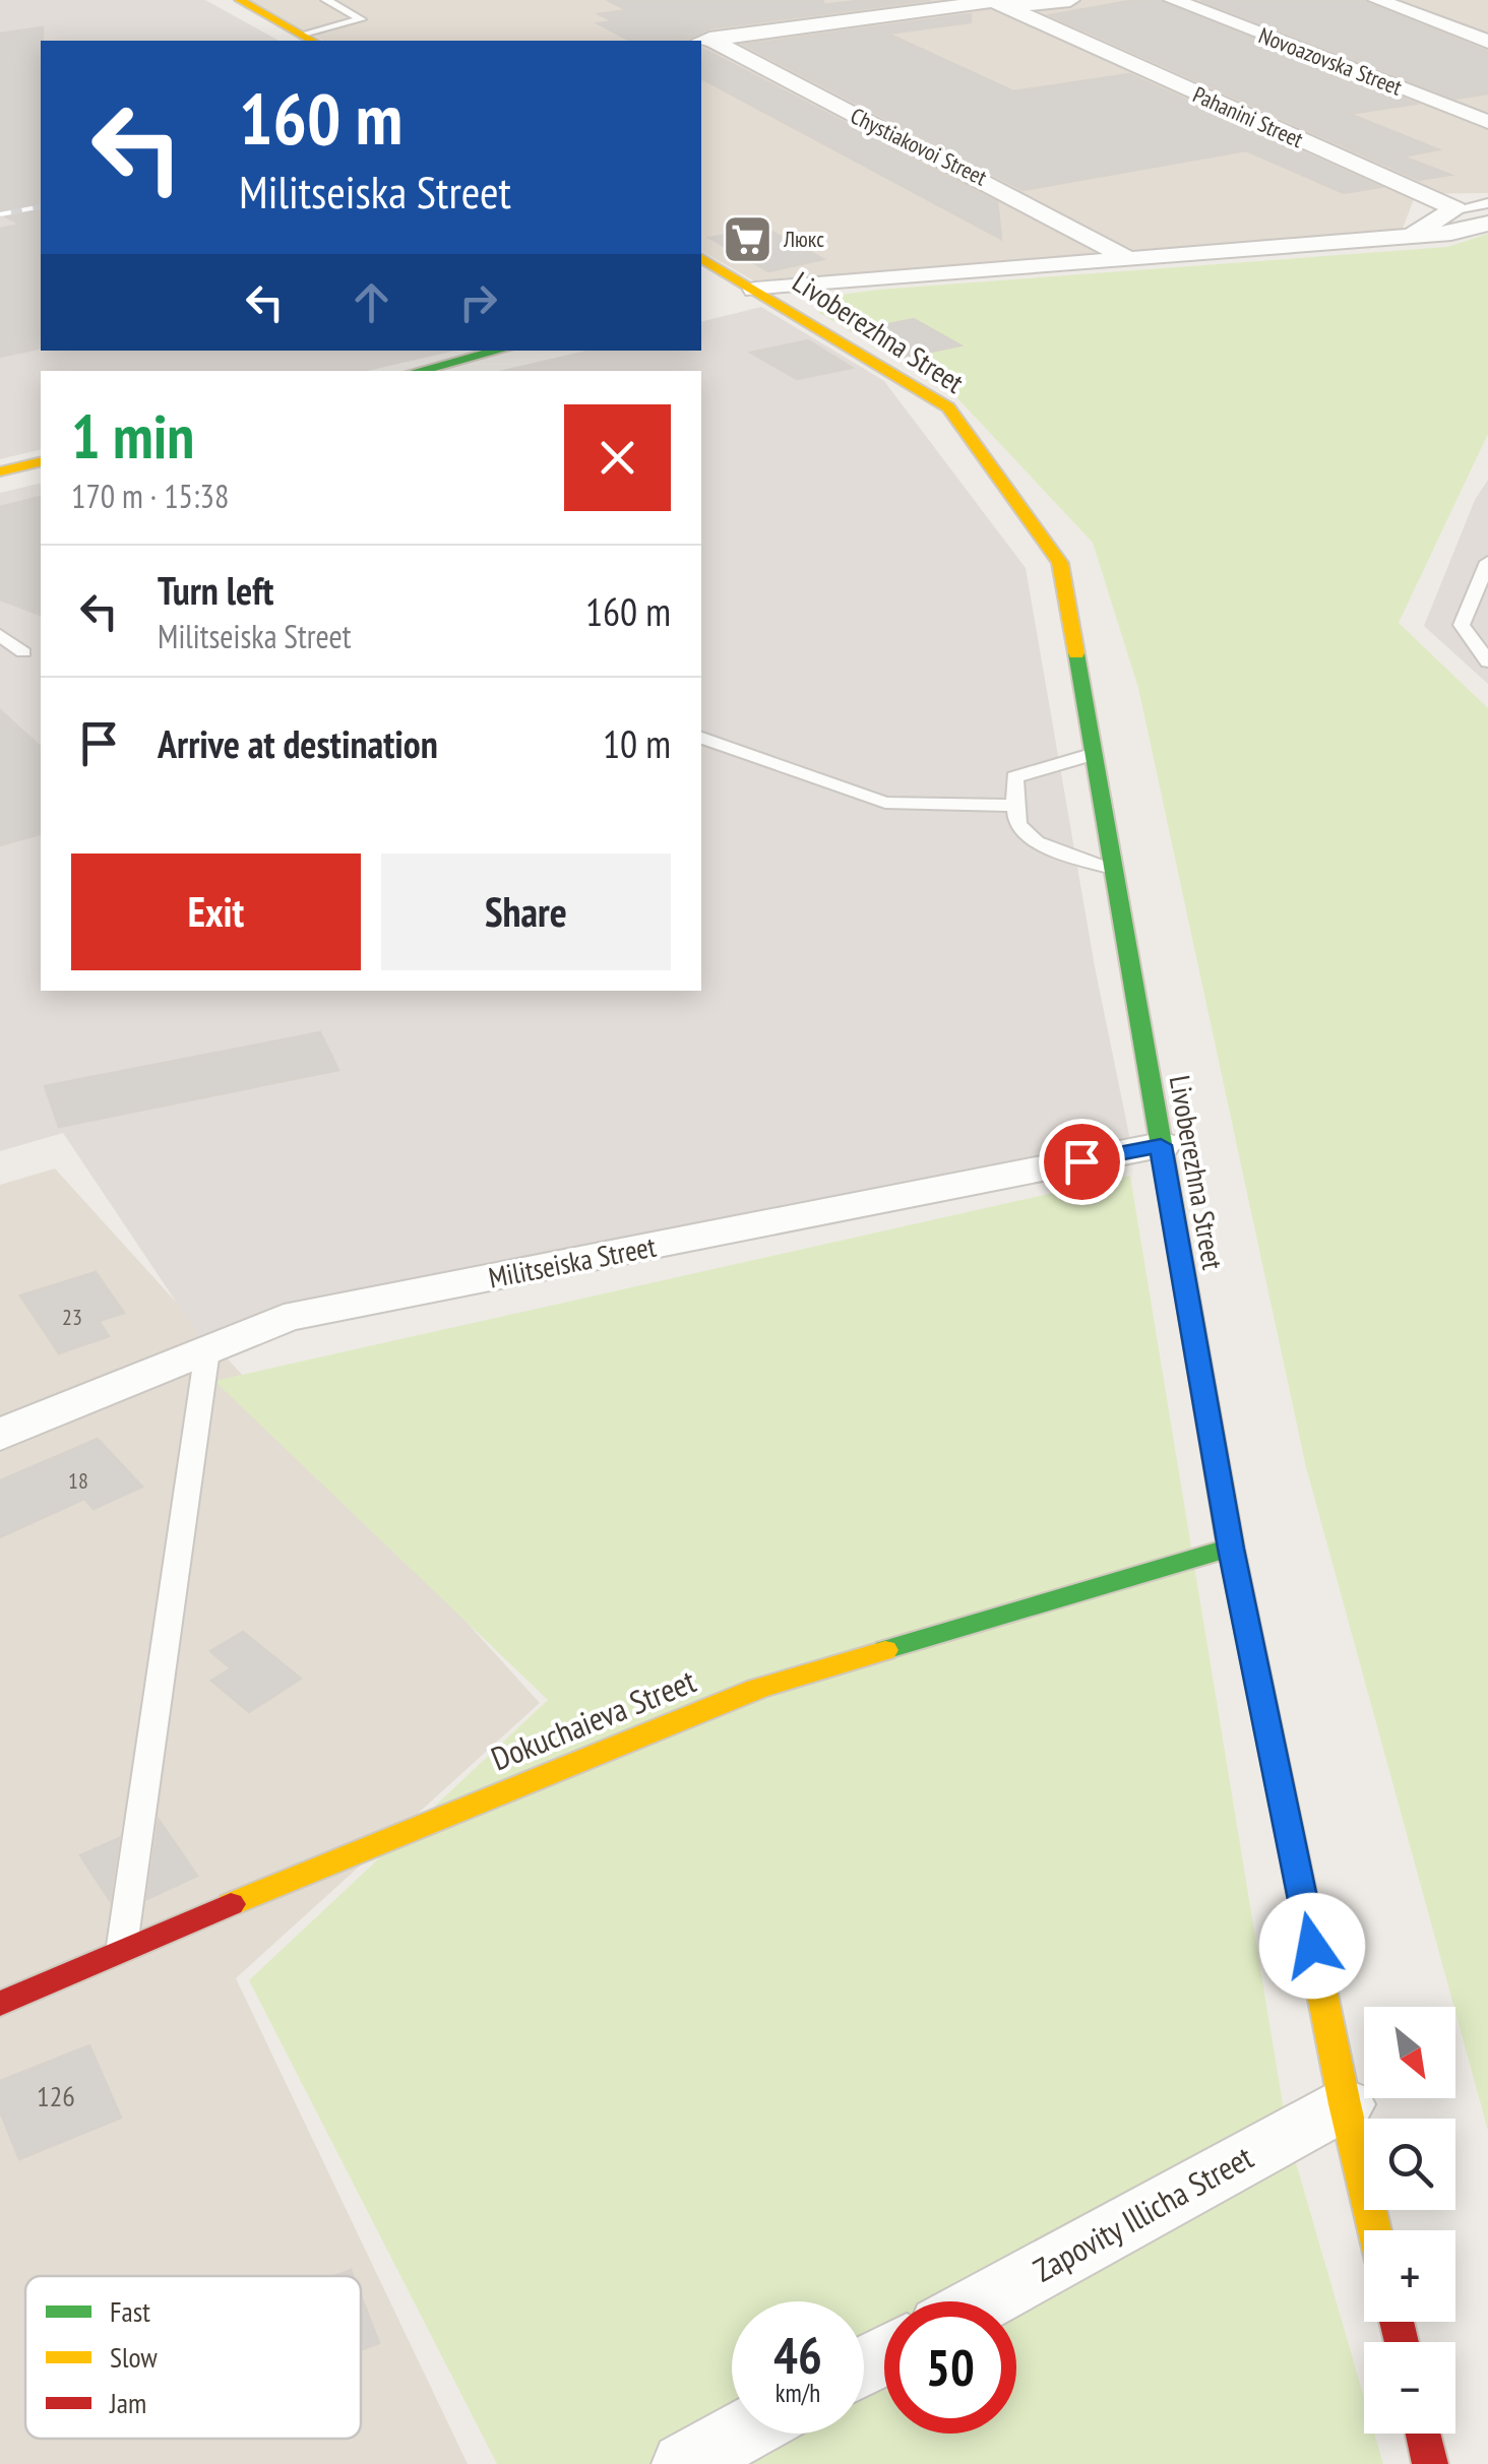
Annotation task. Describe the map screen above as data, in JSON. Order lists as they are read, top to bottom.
{
  "streets": {
    "main road": ["Livoberezhna Street", "Dokuchaieva Street"],
    "street": [
      "Novoazovska Street",
      "Pahanini Street",
      "Chystiakovoi Street",
      "Militseiska Street",
      "Zapovity Illicha Street"
    ]
  },
  "crossings": [
    ["Livoberezhna Street", "Militseiska Street"],
    ["Livoberezhna Street", "Dokuchaieva Street"],
    ["Livoberezhna Street", "Zapovity Illicha Street"]
  ],
  "places": {
    "supermarket": ["Люкс"]
  },
  "house_numbers": ["23", "18", "126"],
  "legend": ["Fast", "Slow", "Jam"],
  "north": "bottom right",
  "page": {
    "turn": ["160 m", "Militseiska Street"],
    "heading": ["1 min", "170 m · 15:38"],
    "list": [
      {
        "name": "Turn left",
        "note": "Militseiska Street",
        "value": "160 m"
      },
      {
        "name": "Arrive at destination",
        "value": "10 m"
      }
    ],
    "buttons": ["Exit", "Share"],
    "map_buttons": ["+", "−"],
    "speed": "46 km/h",
    "limit": "50"
  }
}
